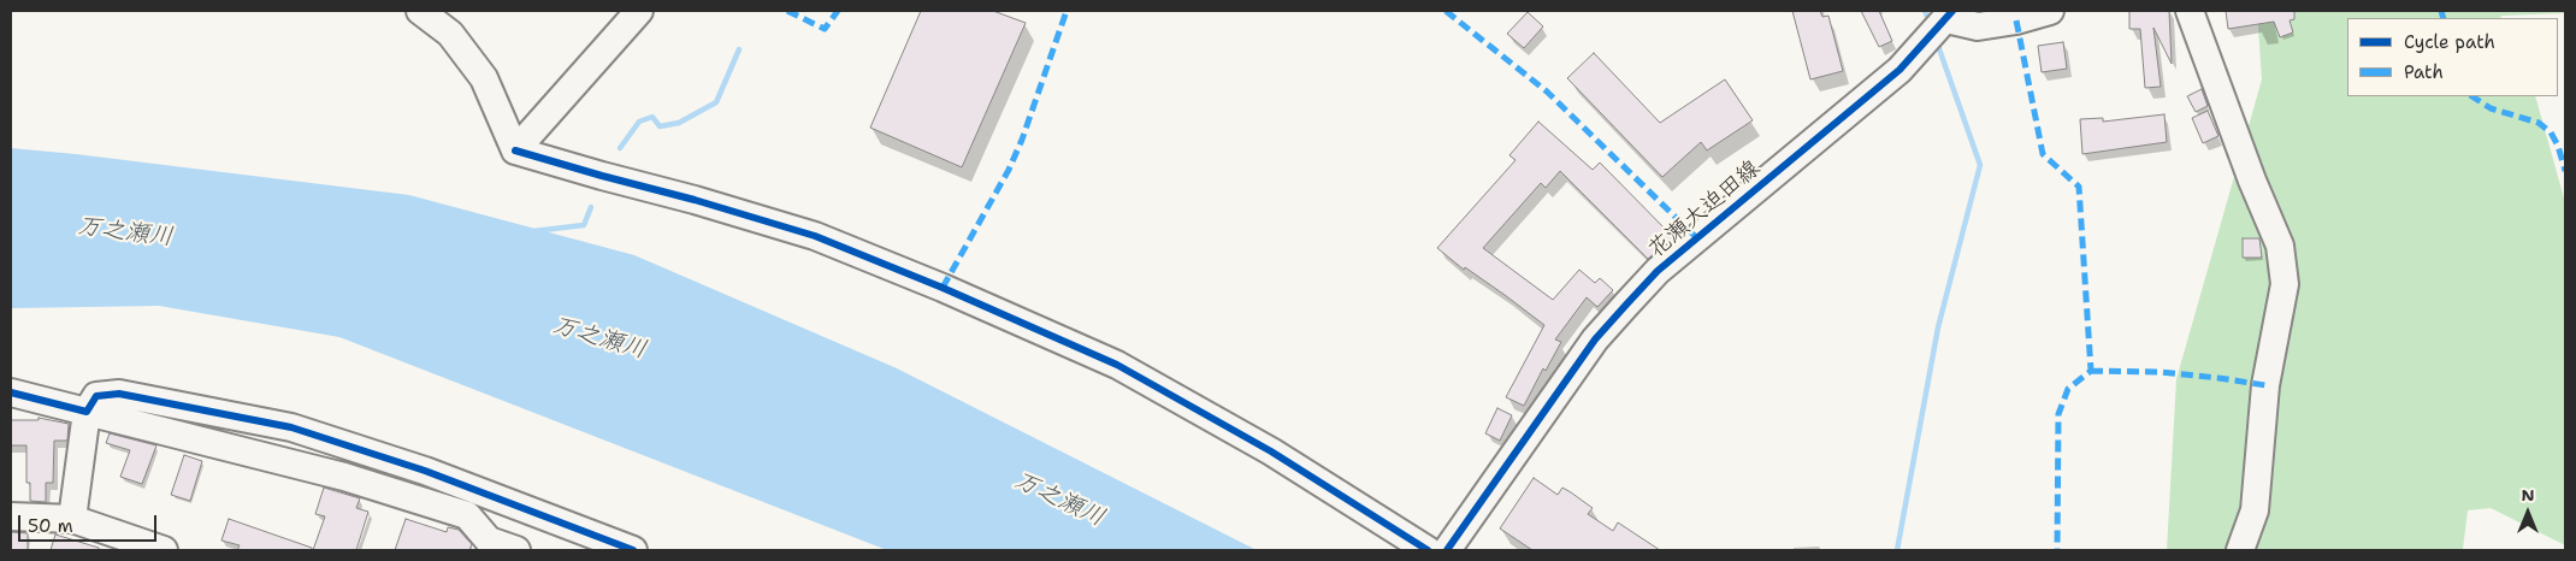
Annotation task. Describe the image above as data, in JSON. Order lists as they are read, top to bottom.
{
  "streets": {
    "street": ["花瀬大迫田線"]
  },
  "water": ["万之瀬川"],
  "legend": ["Cycle path", "Path"],
  "scale_bar": "50 m",
  "north": "top"
}
